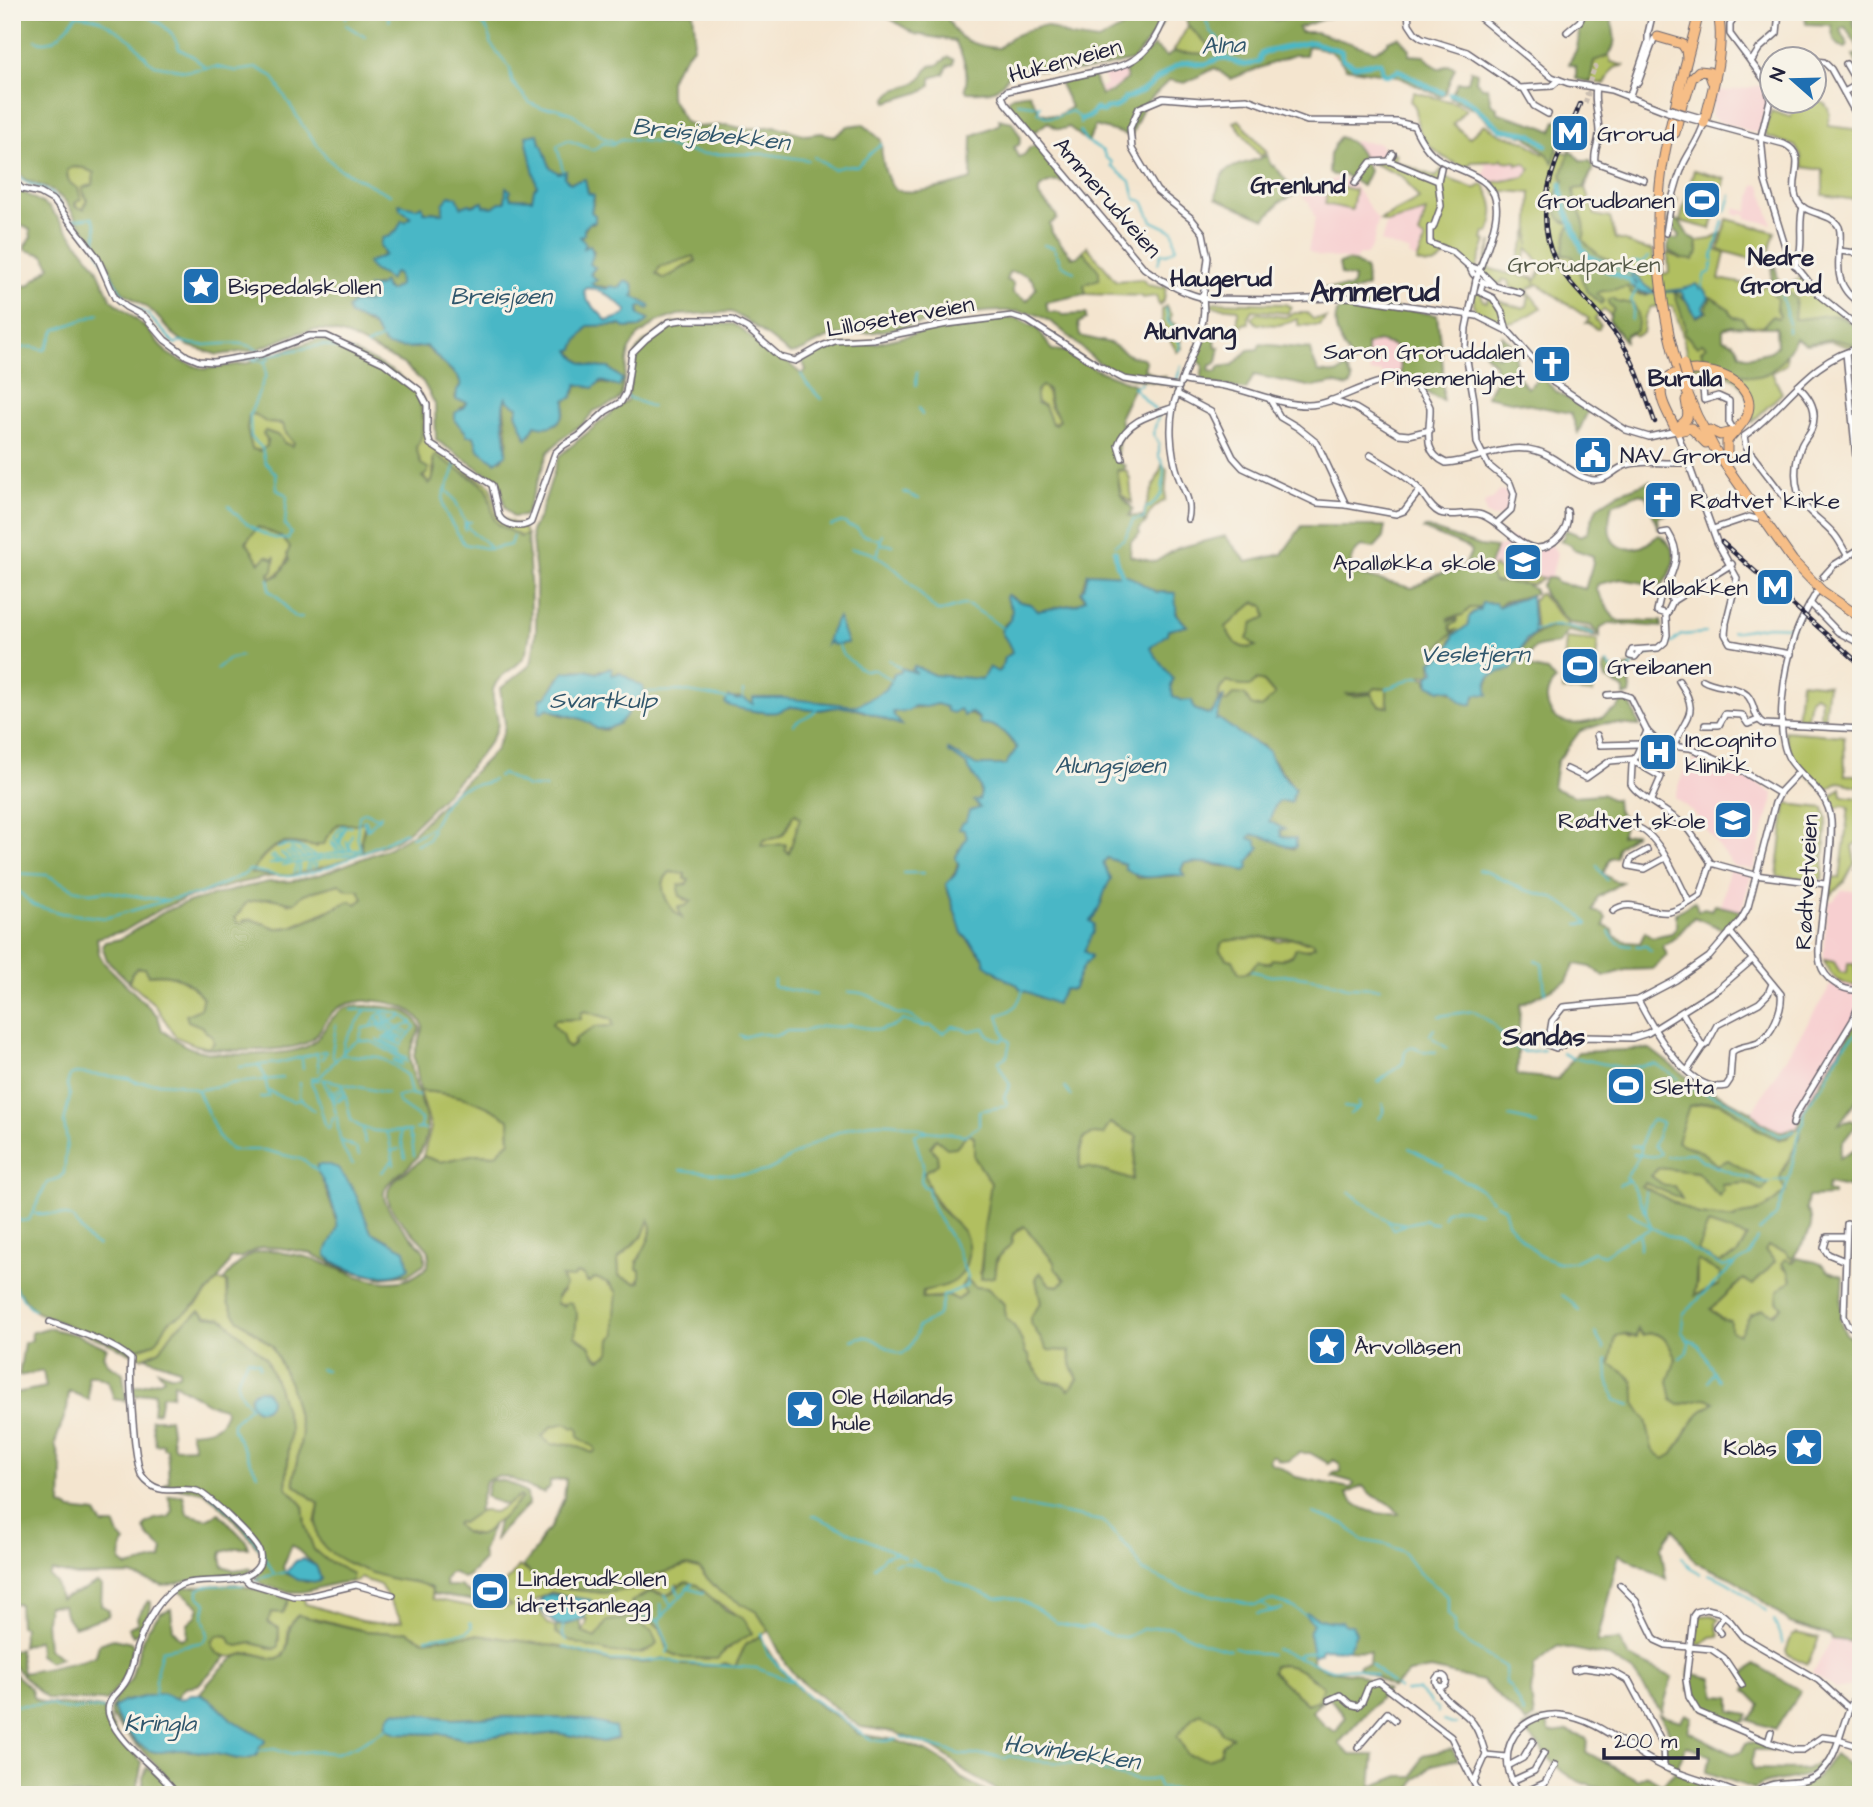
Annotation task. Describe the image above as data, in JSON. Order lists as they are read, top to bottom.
{
  "streets": {
    "street": [
      "Hukenveien",
      "Ammerudveien",
      "Lilloseterveien",
      "Rødtvetveien"
    ]
  },
  "crossings": [
    ["Hukenveien", "Ammerudveien"]
  ],
  "districts": [
    "Grenlund",
    "Nedre Grorud",
    "Haugerud",
    "Ammerud",
    "Alunvang",
    "Burulla",
    "Sandås"
  ],
  "water": [
    "Alna",
    "Breisjøbekken",
    "Breisjøen",
    "Vesletjern",
    "Svartkulp",
    "Alungsjøen",
    "Kringla",
    "Hovinbekken"
  ],
  "parks": ["Grorudparken"],
  "places": {
    "metro station": ["Grorud", "Kalbakken"],
    "sports": [
      "Grorudbanen",
      "Greibanen",
      "Sletta",
      "Linderudkollen idrettsanlegg"
    ],
    "place": [
      "Bispedalskollen",
      "Årvollåsen",
      "Ole Høilands hule",
      "Kolås"
    ],
    "church": ["Saron Groruddalen Pinsemenighet", "Rødtvet kirke"],
    "public building": ["NAV Grorud"],
    "school or university": ["Apalløkka skole", "Rødtvet skole"],
    "hospital": ["Incognito klinikk"]
  },
  "scale_bar": "200 m",
  "north": "left"
}
